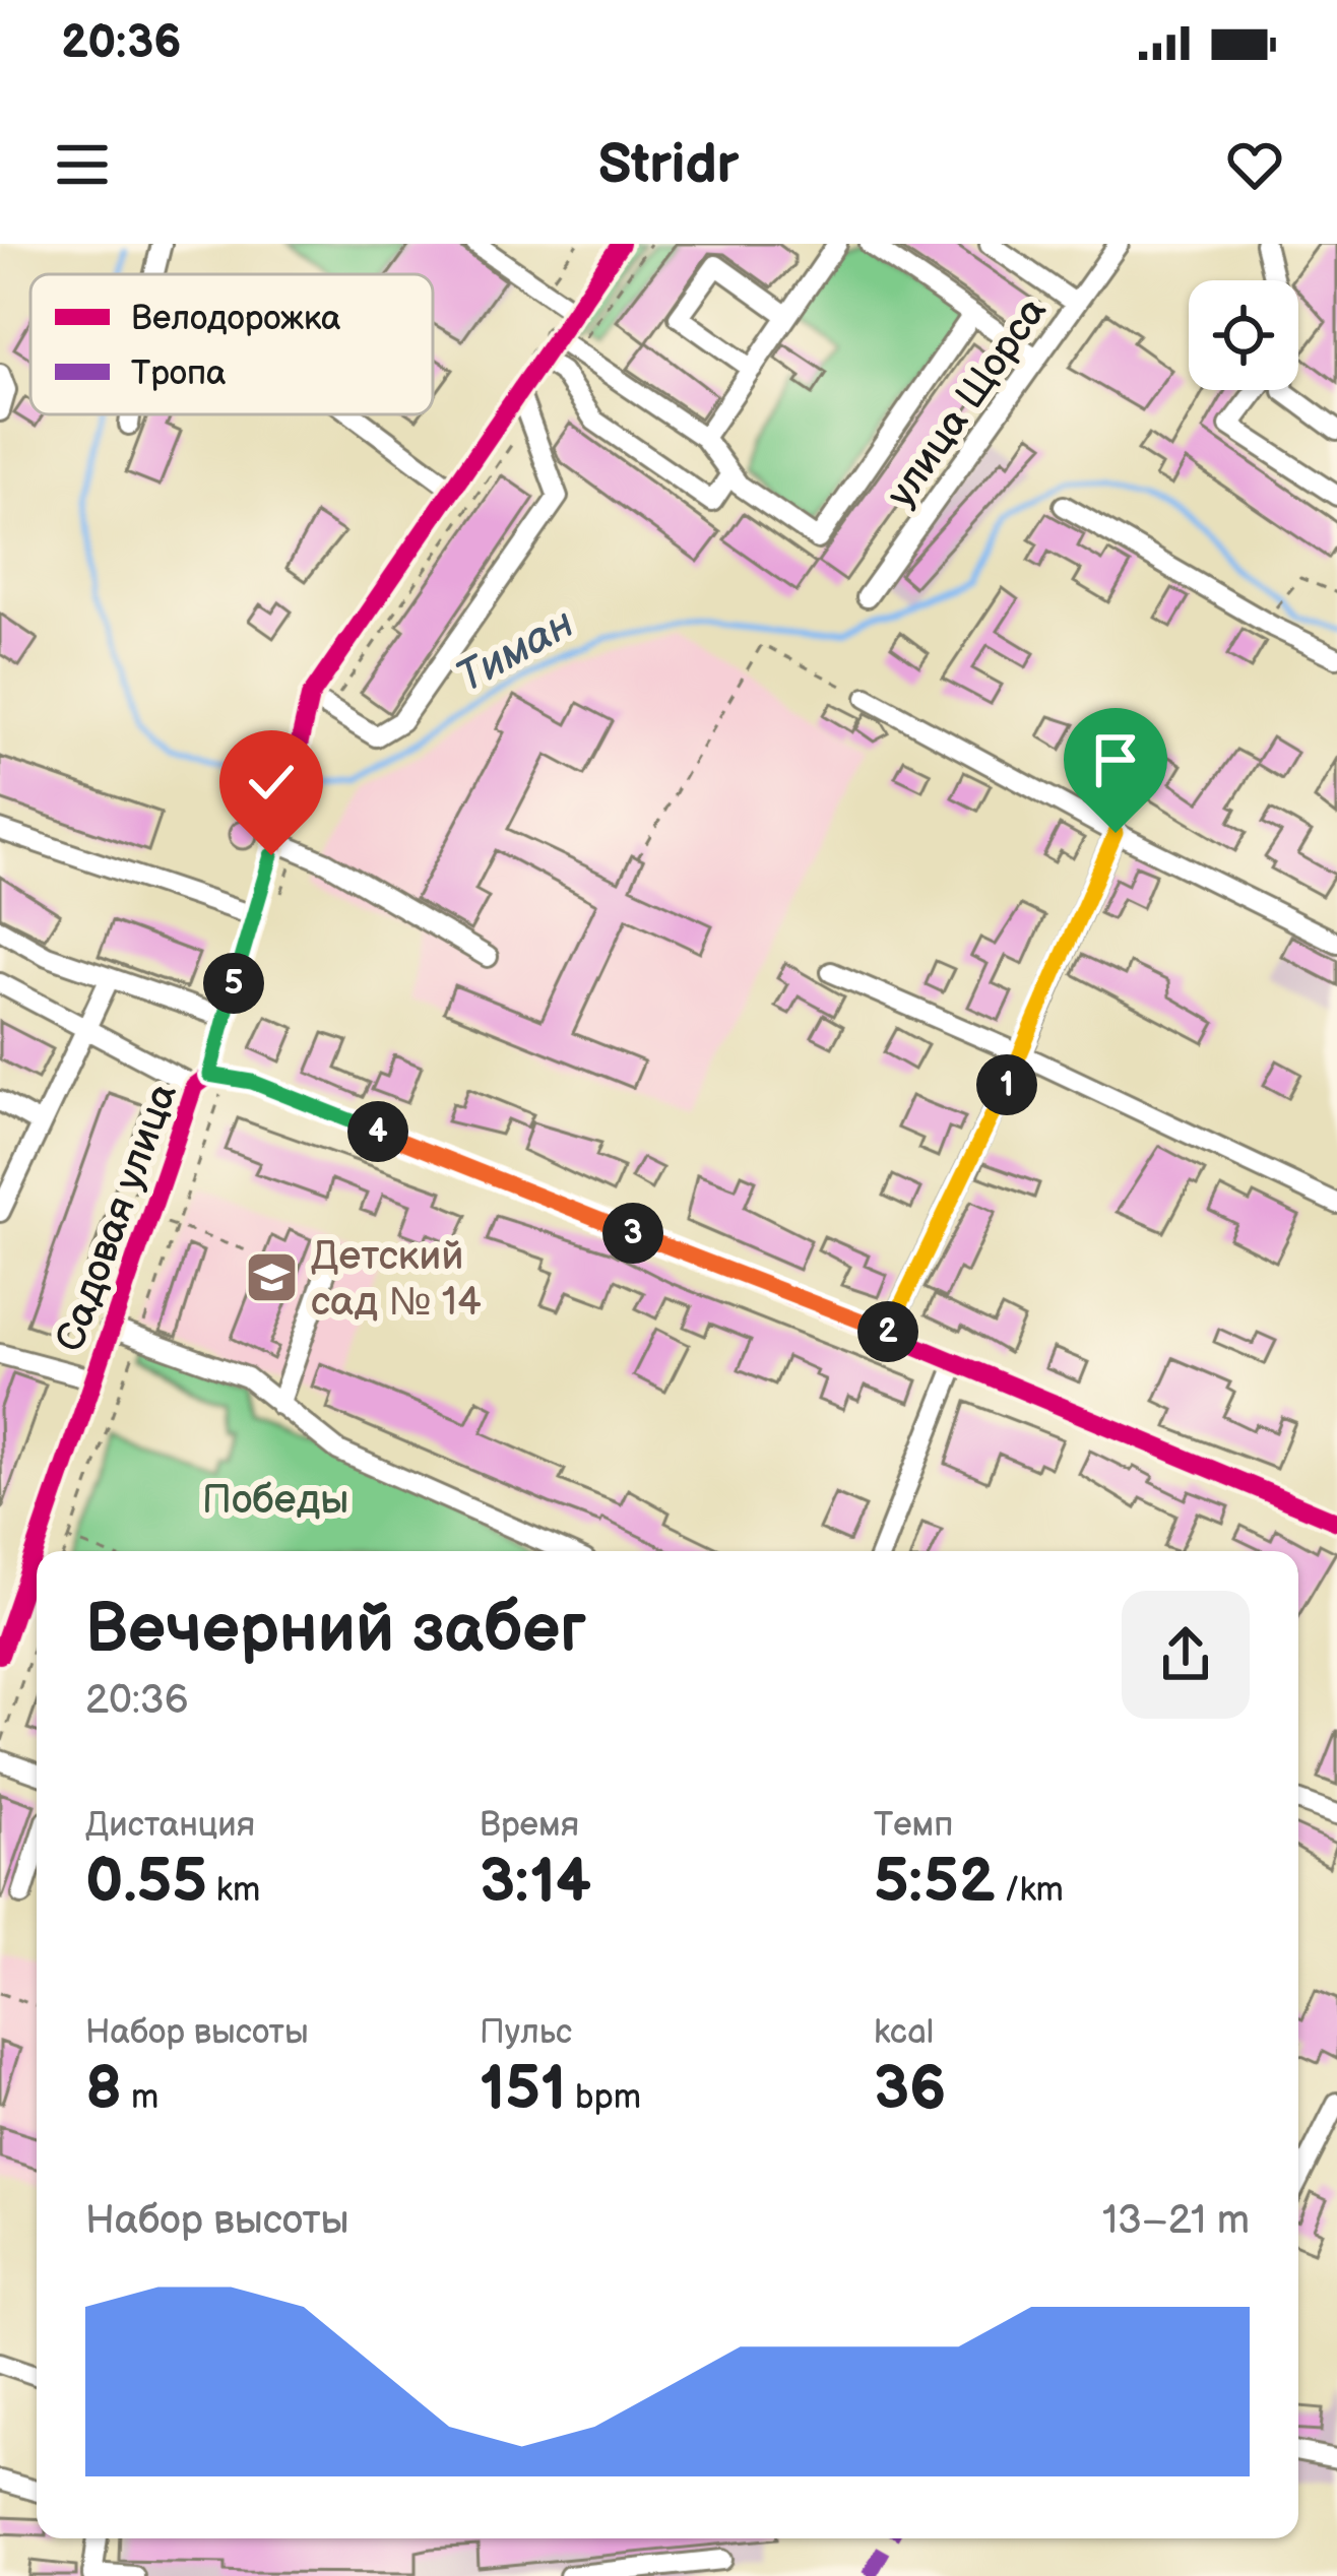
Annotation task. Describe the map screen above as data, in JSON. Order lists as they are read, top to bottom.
{
  "streets": {
    "street": ["улица Щорса", "Садовая улица"]
  },
  "water": ["Тиман"],
  "parks": ["Победы"],
  "places": {
    "school or university": ["Детский сад № 14"]
  },
  "legend": ["Велодорожка", "Тропа"],
  "page": {
    "status": "20:36",
    "header": "Stridr",
    "pins": [
      "5",
      "1",
      "4",
      "3",
      "2"
    ],
    "heading": ["Вечерний забег", "20:36"],
    "stats": [
      ["Дистанция", "0.55 km"],
      ["Время", "3:14"],
      ["Темп", "5:52 /km"],
      ["Набор высоты", "8 m"],
      ["Пульс", "151 bpm"],
      ["kcal", "36"]
    ],
    "chart": ["Набор высоты", "13–21 m"]
  }
}
